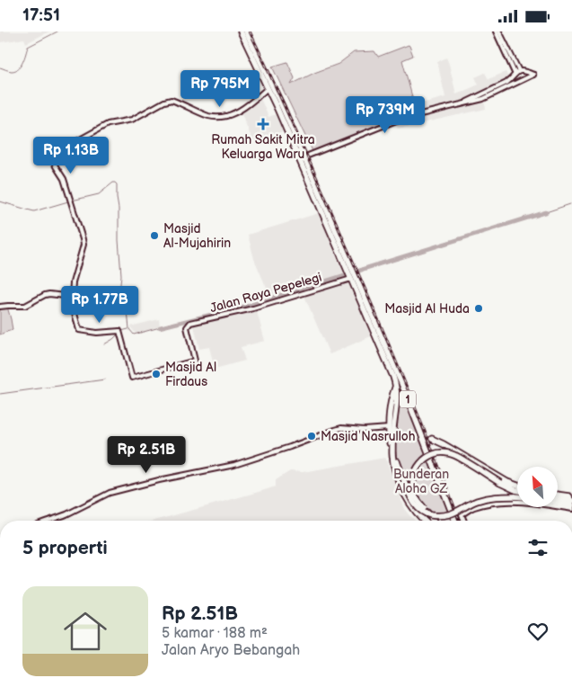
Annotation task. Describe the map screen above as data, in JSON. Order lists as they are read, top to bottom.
{
  "streets": {
    "highway": ["1"],
    "street": ["Jalan Raya Pepelegi"]
  },
  "crossings": [
    ["Jalan Raya Pepelegi", "1"]
  ],
  "parks": ["Bunderan Aloha GZ"],
  "places": {
    "health": ["Rumah Sakit Mitra Keluarga Waru"],
    "other": [
      "Masjid Al-Mujahirin",
      "Masjid Al Huda",
      "Masjid Al Firdaus",
      "Masjid Nasrulloh"
    ]
  },
  "north": "top left",
  "page": {
    "status": "17:51",
    "price": [
      "Rp 795M",
      "Rp 739M",
      "Rp 1.13B",
      "Rp 1.77B",
      "Rp 2.51B"
    ],
    "heading": "5 properti",
    "list": [
      {
        "name": "Rp 2.51B",
        "note": "5 kamar · 188 m² · Jalan Aryo Bebangah"
      }
    ]
  }
}
